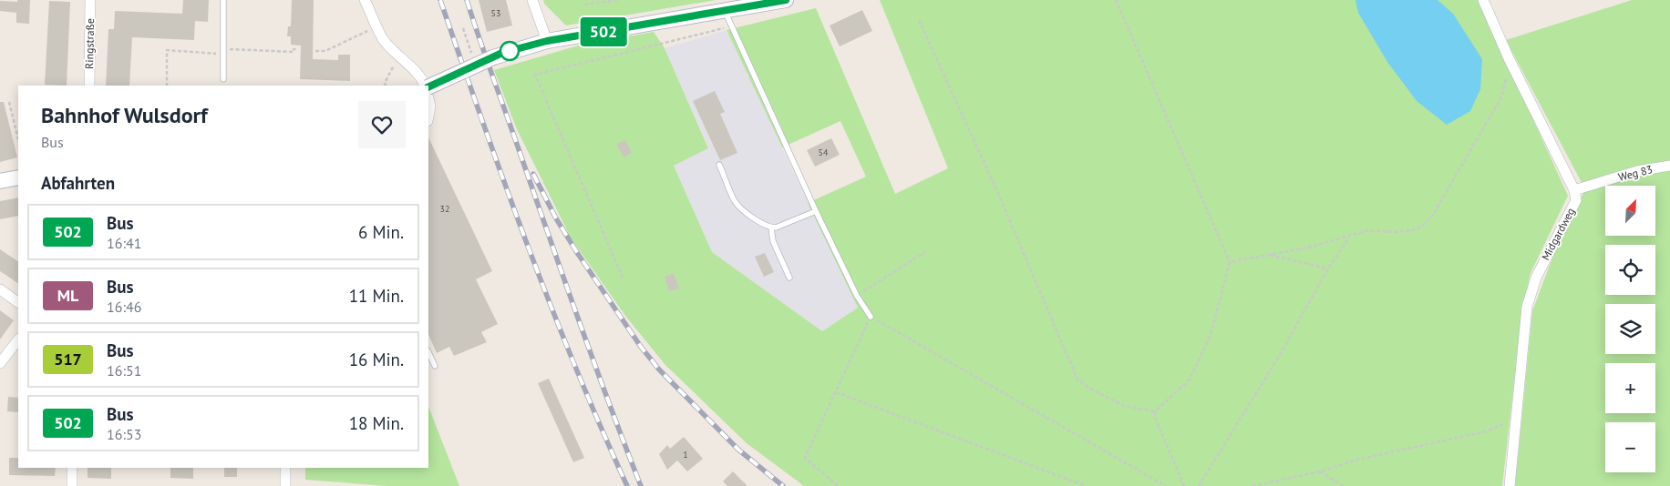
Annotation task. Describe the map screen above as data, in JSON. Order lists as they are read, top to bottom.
{
  "streets": {
    "street": ["Ringstraße", "Weg 83", "Midgardweg"]
  },
  "crossings": [
    ["Weg 83", "Midgardweg"]
  ],
  "lines": ["bus line 502"],
  "house_numbers": [
    "53",
    "54",
    "32",
    "1"
  ],
  "north": "top right",
  "page": {
    "on_map": "502",
    "heading": [
      ["Bahnhof Wulsdorf", "Bus"],
      "Abfahrten"
    ],
    "map_buttons": ["+", "−"],
    "list": [
      {
        "mark": "502",
        "name": "Bus",
        "note": "16:41",
        "value": "6 Min."
      },
      {
        "mark": "ML",
        "name": "Bus",
        "note": "16:46",
        "value": "11 Min."
      },
      {
        "mark": "517",
        "name": "Bus",
        "note": "16:51",
        "value": "16 Min."
      },
      {
        "mark": "502",
        "name": "Bus",
        "note": "16:53",
        "value": "18 Min."
      }
    ]
  }
}
